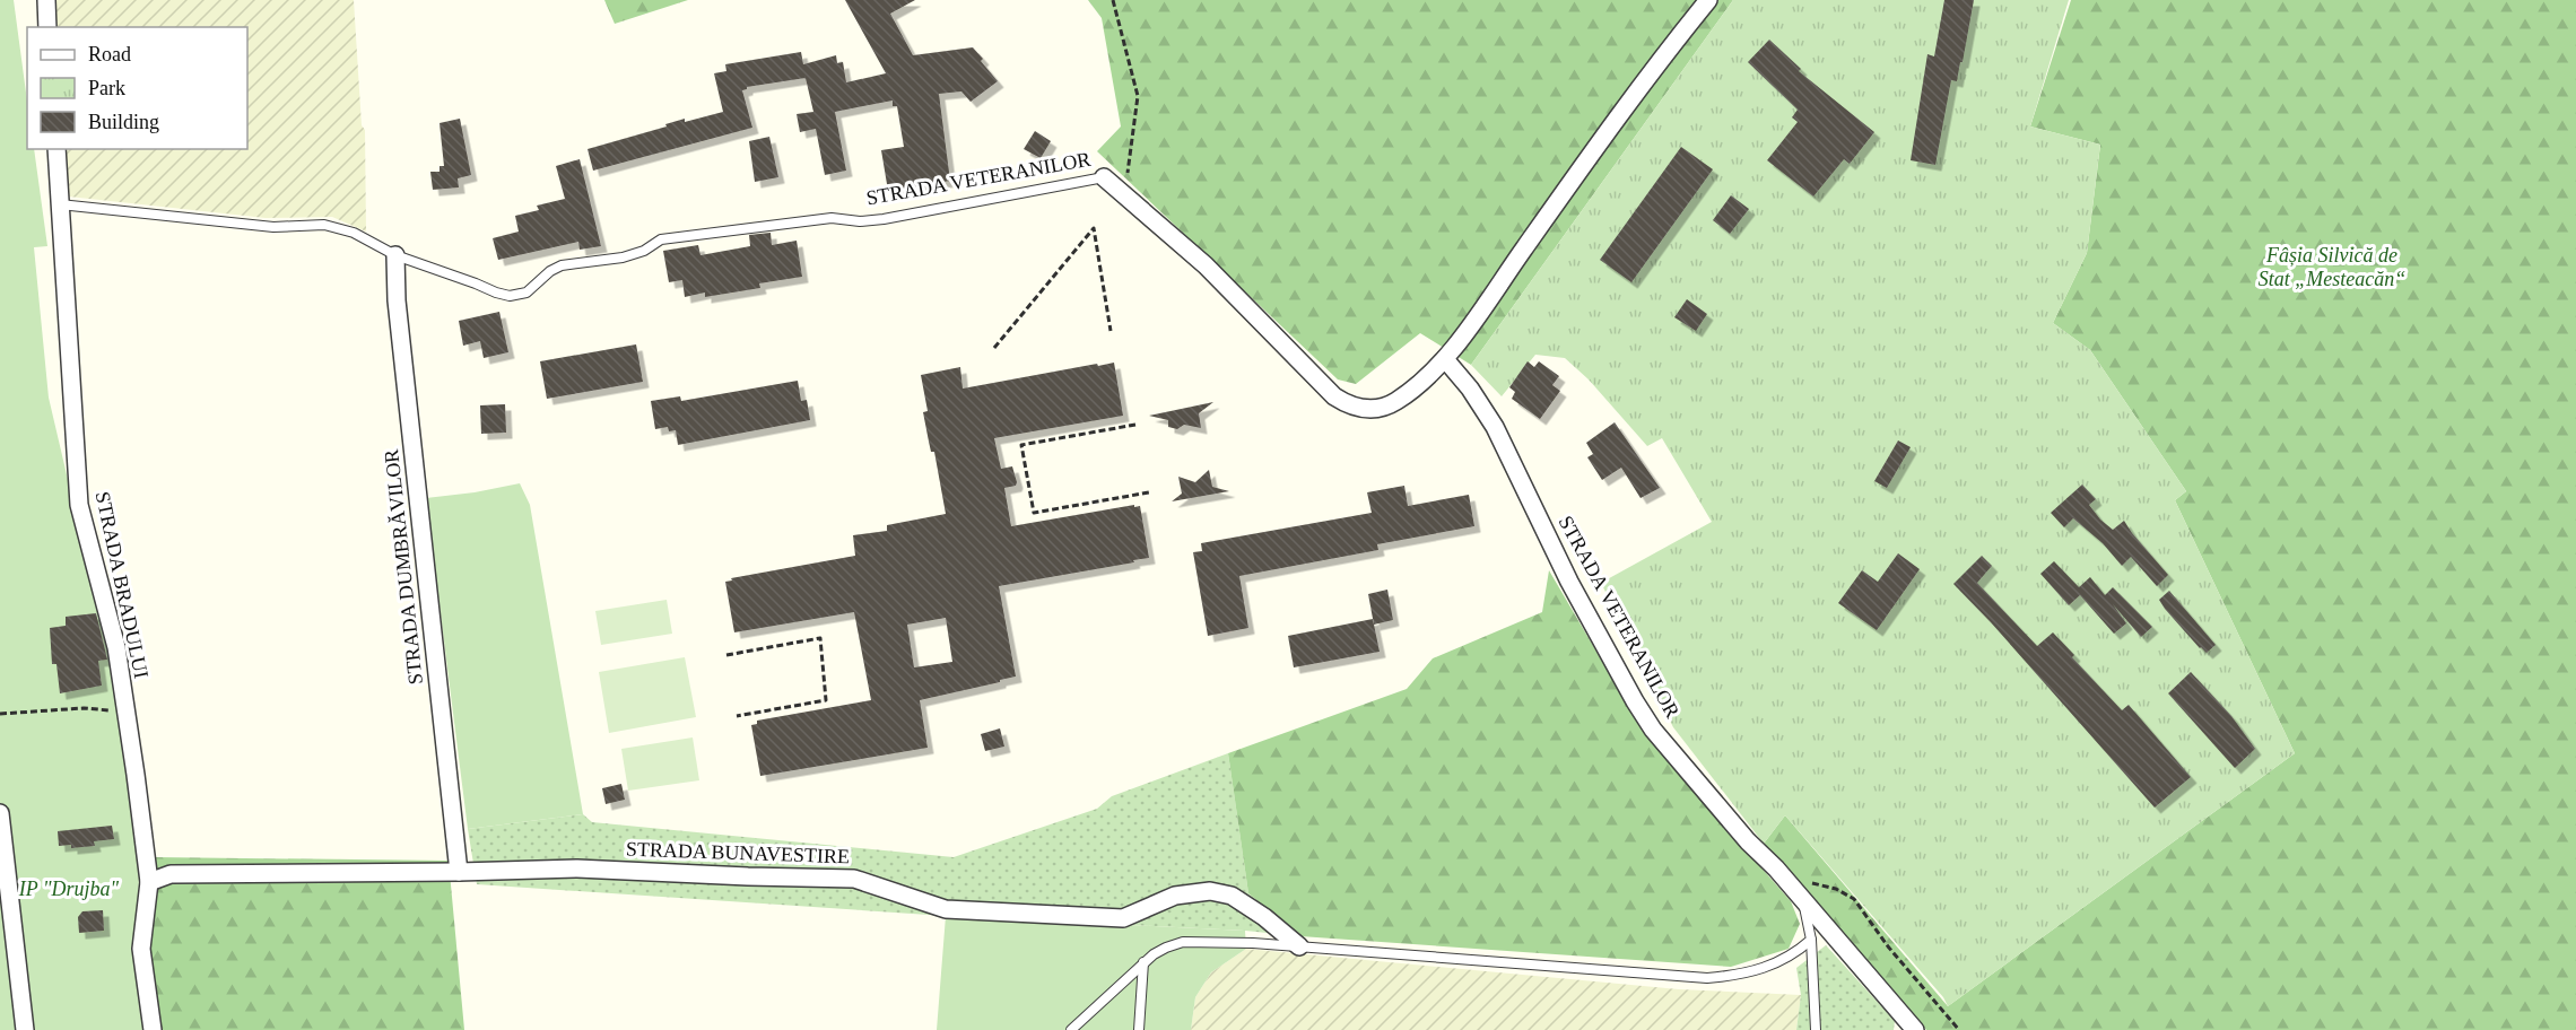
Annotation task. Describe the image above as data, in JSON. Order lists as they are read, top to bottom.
{
  "streets": {
    "street": [
      "STRADA VETERANILOR",
      "STRADA DUMBRĂVILOR",
      "STRADA BRADULUI",
      "STRADA BUNAVESTIRE"
    ]
  },
  "crossings": [
    ["STRADA VETERANILOR", "STRADA DUMBRĂVILOR"],
    ["STRADA DUMBRĂVILOR", "STRADA BUNAVESTIRE"],
    ["STRADA BRADULUI", "STRADA BUNAVESTIRE"]
  ],
  "parks": ["Fâșia Silvică de Stat „Mesteacăn“", "IP \"Drujba\""],
  "legend": ["Road", "Park", "Building"]
}
